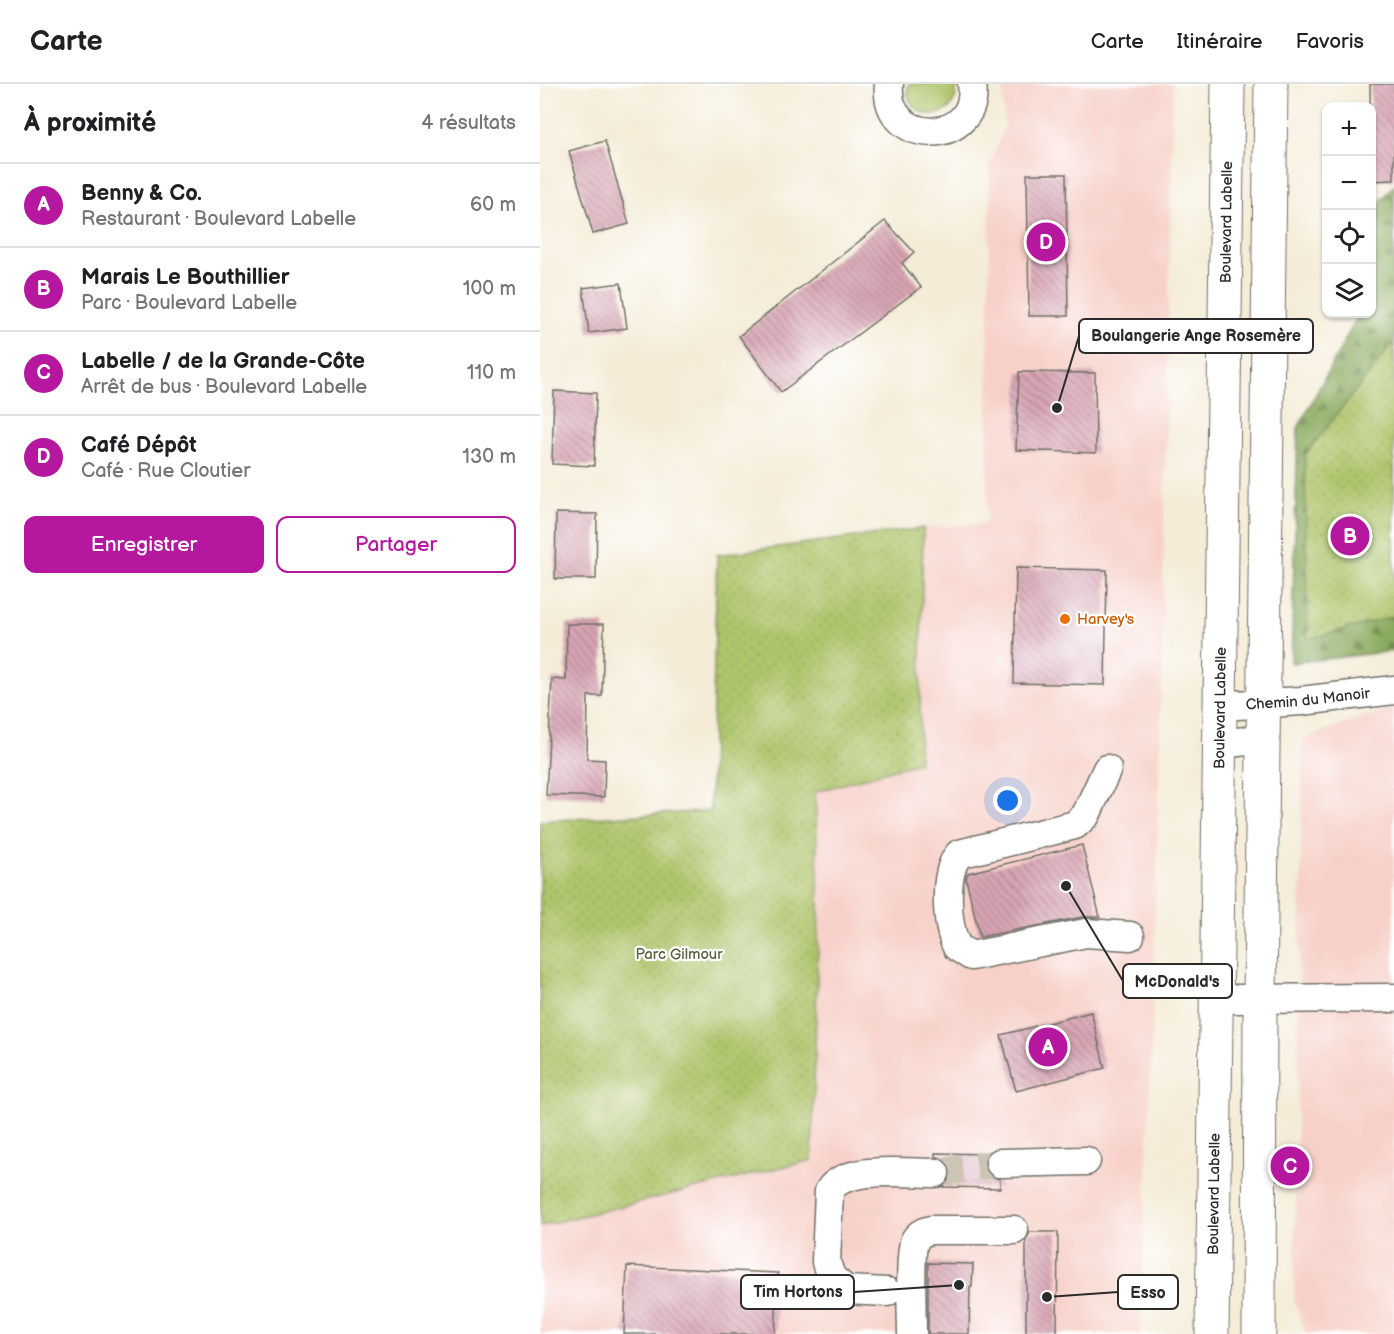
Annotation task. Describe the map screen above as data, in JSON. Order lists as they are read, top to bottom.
{
  "streets": {
    "main road": ["Boulevard Labelle"],
    "street": ["Chemin du Manoir"]
  },
  "crossings": [
    ["Boulevard Labelle", "Chemin du Manoir"]
  ],
  "parks": ["Parc Gilmour"],
  "places": [
    "Boulangerie Ange Rosemère",
    "Harvey's",
    "McDonald's",
    "Tim Hortons",
    "Esso"
  ],
  "page": {
    "header": "Carte",
    "nav": ["Carte", "Itinéraire", "Favoris"],
    "heading": ["À proximité", "4 résultats"],
    "map_buttons": ["+", "−"],
    "list": [
      {
        "mark": "A",
        "name": "Benny & Co.",
        "note": "Restaurant · Boulevard Labelle",
        "value": "60 m"
      },
      {
        "mark": "B",
        "name": "Marais Le Bouthillier",
        "note": "Parc · Boulevard Labelle",
        "value": "100 m"
      },
      {
        "mark": "C",
        "name": "Labelle / de la Grande-Côte",
        "note": "Arrêt de bus · Boulevard Labelle",
        "value": "110 m"
      },
      {
        "mark": "D",
        "name": "Café Dépôt",
        "note": "Café · Rue Cloutier",
        "value": "130 m"
      }
    ],
    "pins": [
      "D",
      "B",
      "A",
      "C"
    ],
    "buttons": ["Enregistrer", "Partager"]
  }
}
